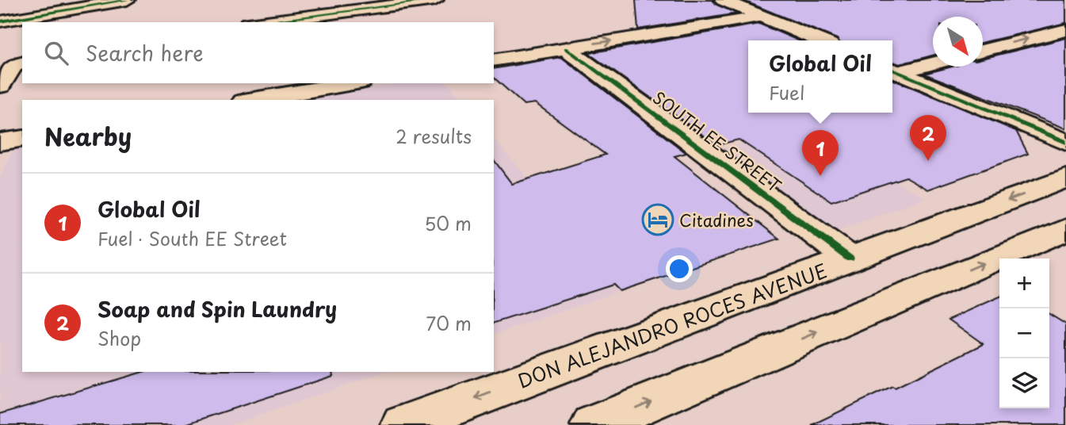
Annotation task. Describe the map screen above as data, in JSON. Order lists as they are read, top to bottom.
{
  "streets": {
    "street": ["SOUTH EE STREET", "DON ALEJANDRO ROCES AVENUE"]
  },
  "crossings": [
    ["SOUTH EE STREET", "DON ALEJANDRO ROCES AVENUE"]
  ],
  "places": {
    "hotel": ["Citadines"]
  },
  "north": "bottom right",
  "page": {
    "search": "Search here",
    "popup": ["Global Oil", "Fuel"],
    "heading": ["Nearby", "2 results"],
    "pins": ["2", "1"],
    "list": [
      {
        "mark": "1",
        "name": "Global Oil",
        "note": "Fuel · South EE Street",
        "value": "50 m"
      },
      {
        "mark": "2",
        "name": "Soap and Spin Laundry",
        "note": "Shop",
        "value": "70 m"
      }
    ],
    "map_buttons": ["+", "−"]
  }
}
